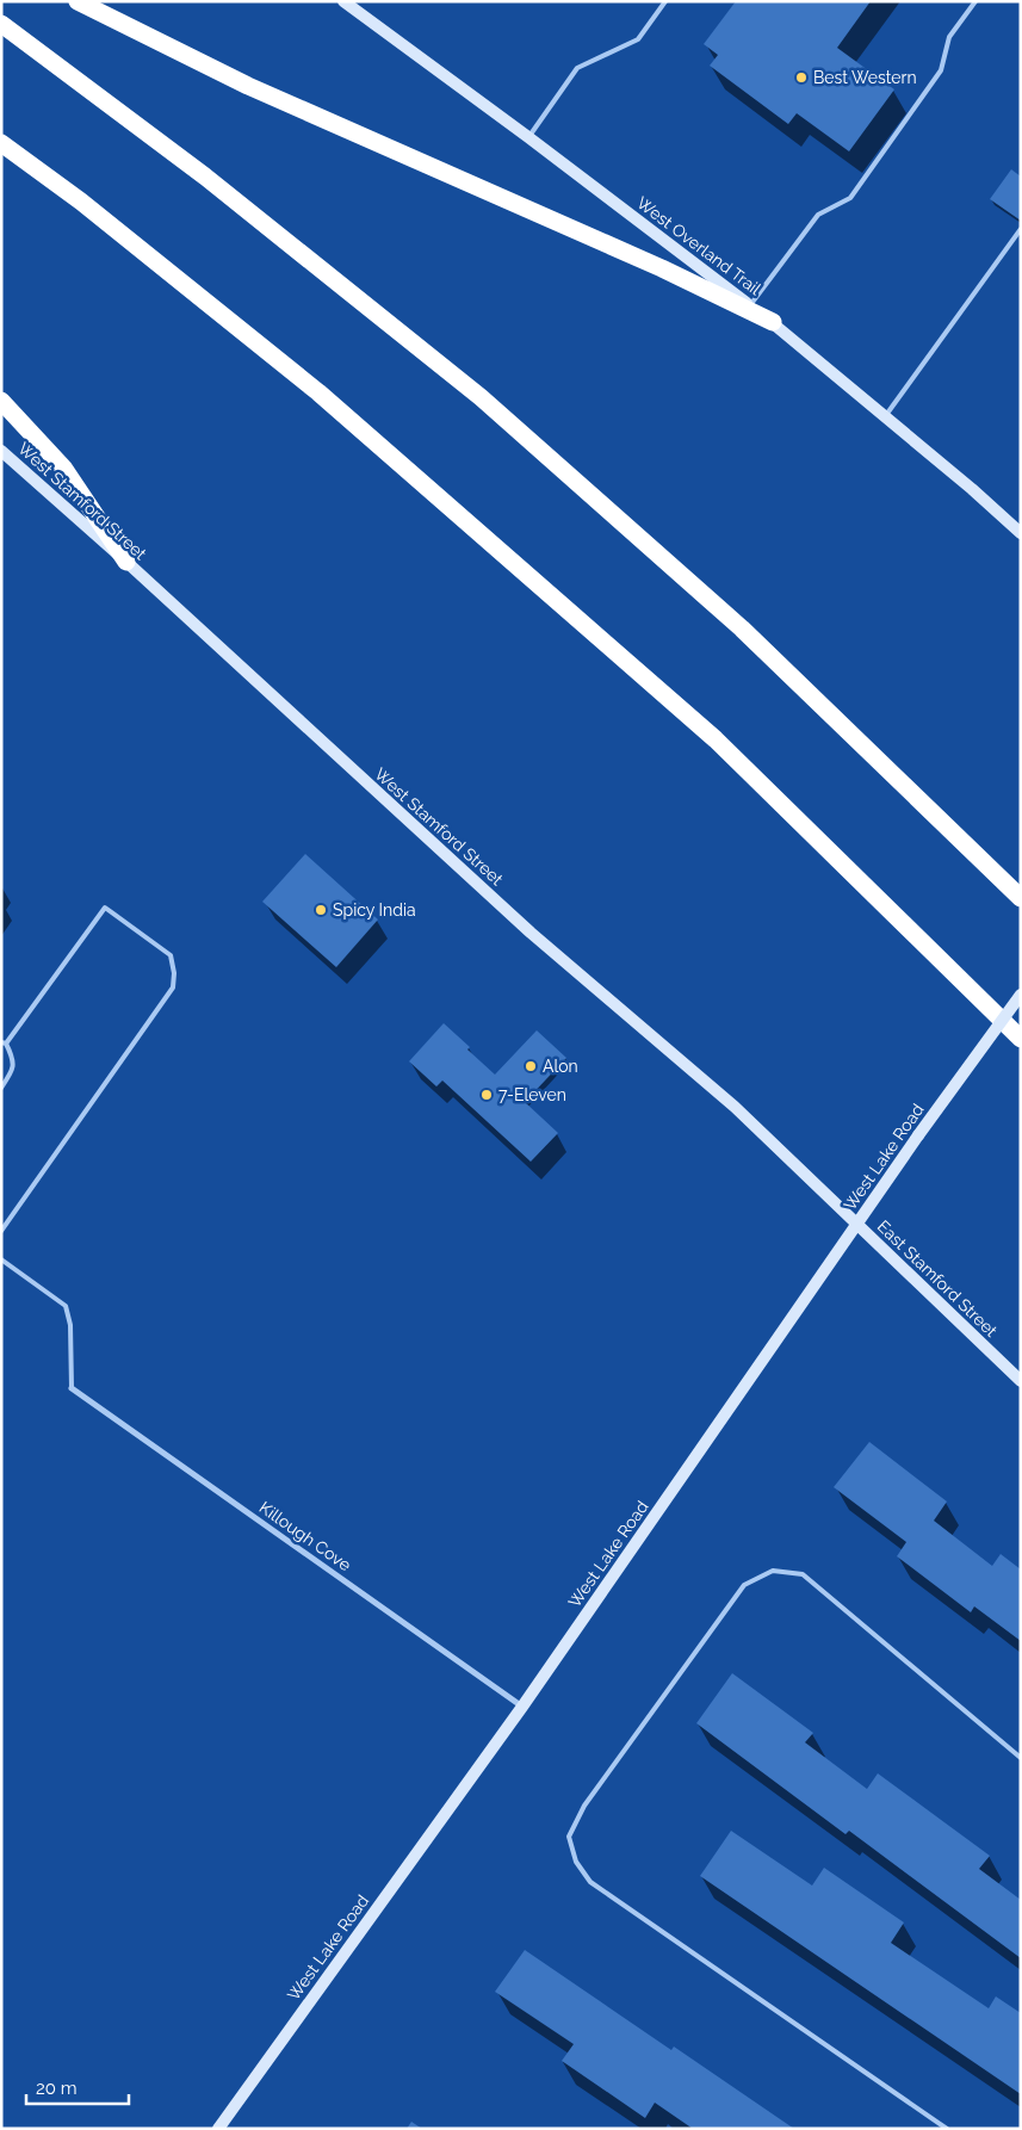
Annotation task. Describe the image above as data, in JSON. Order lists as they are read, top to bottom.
{
  "streets": {
    "main road": [
      "West Overland Trail",
      "West Stamford Street",
      "West Lake Road",
      "East Stamford Street"
    ],
    "street": ["Killough Cove"]
  },
  "crossings": [
    ["West Stamford Street", "West Lake Road"],
    ["West Stamford Street", "East Stamford Street"],
    ["West Lake Road", "East Stamford Street"],
    ["West Lake Road", "Killough Cove"]
  ],
  "places": [
    "Best Western",
    "Spicy India",
    "Alon",
    "7-Eleven"
  ],
  "scale_bar": "20 m"
}
